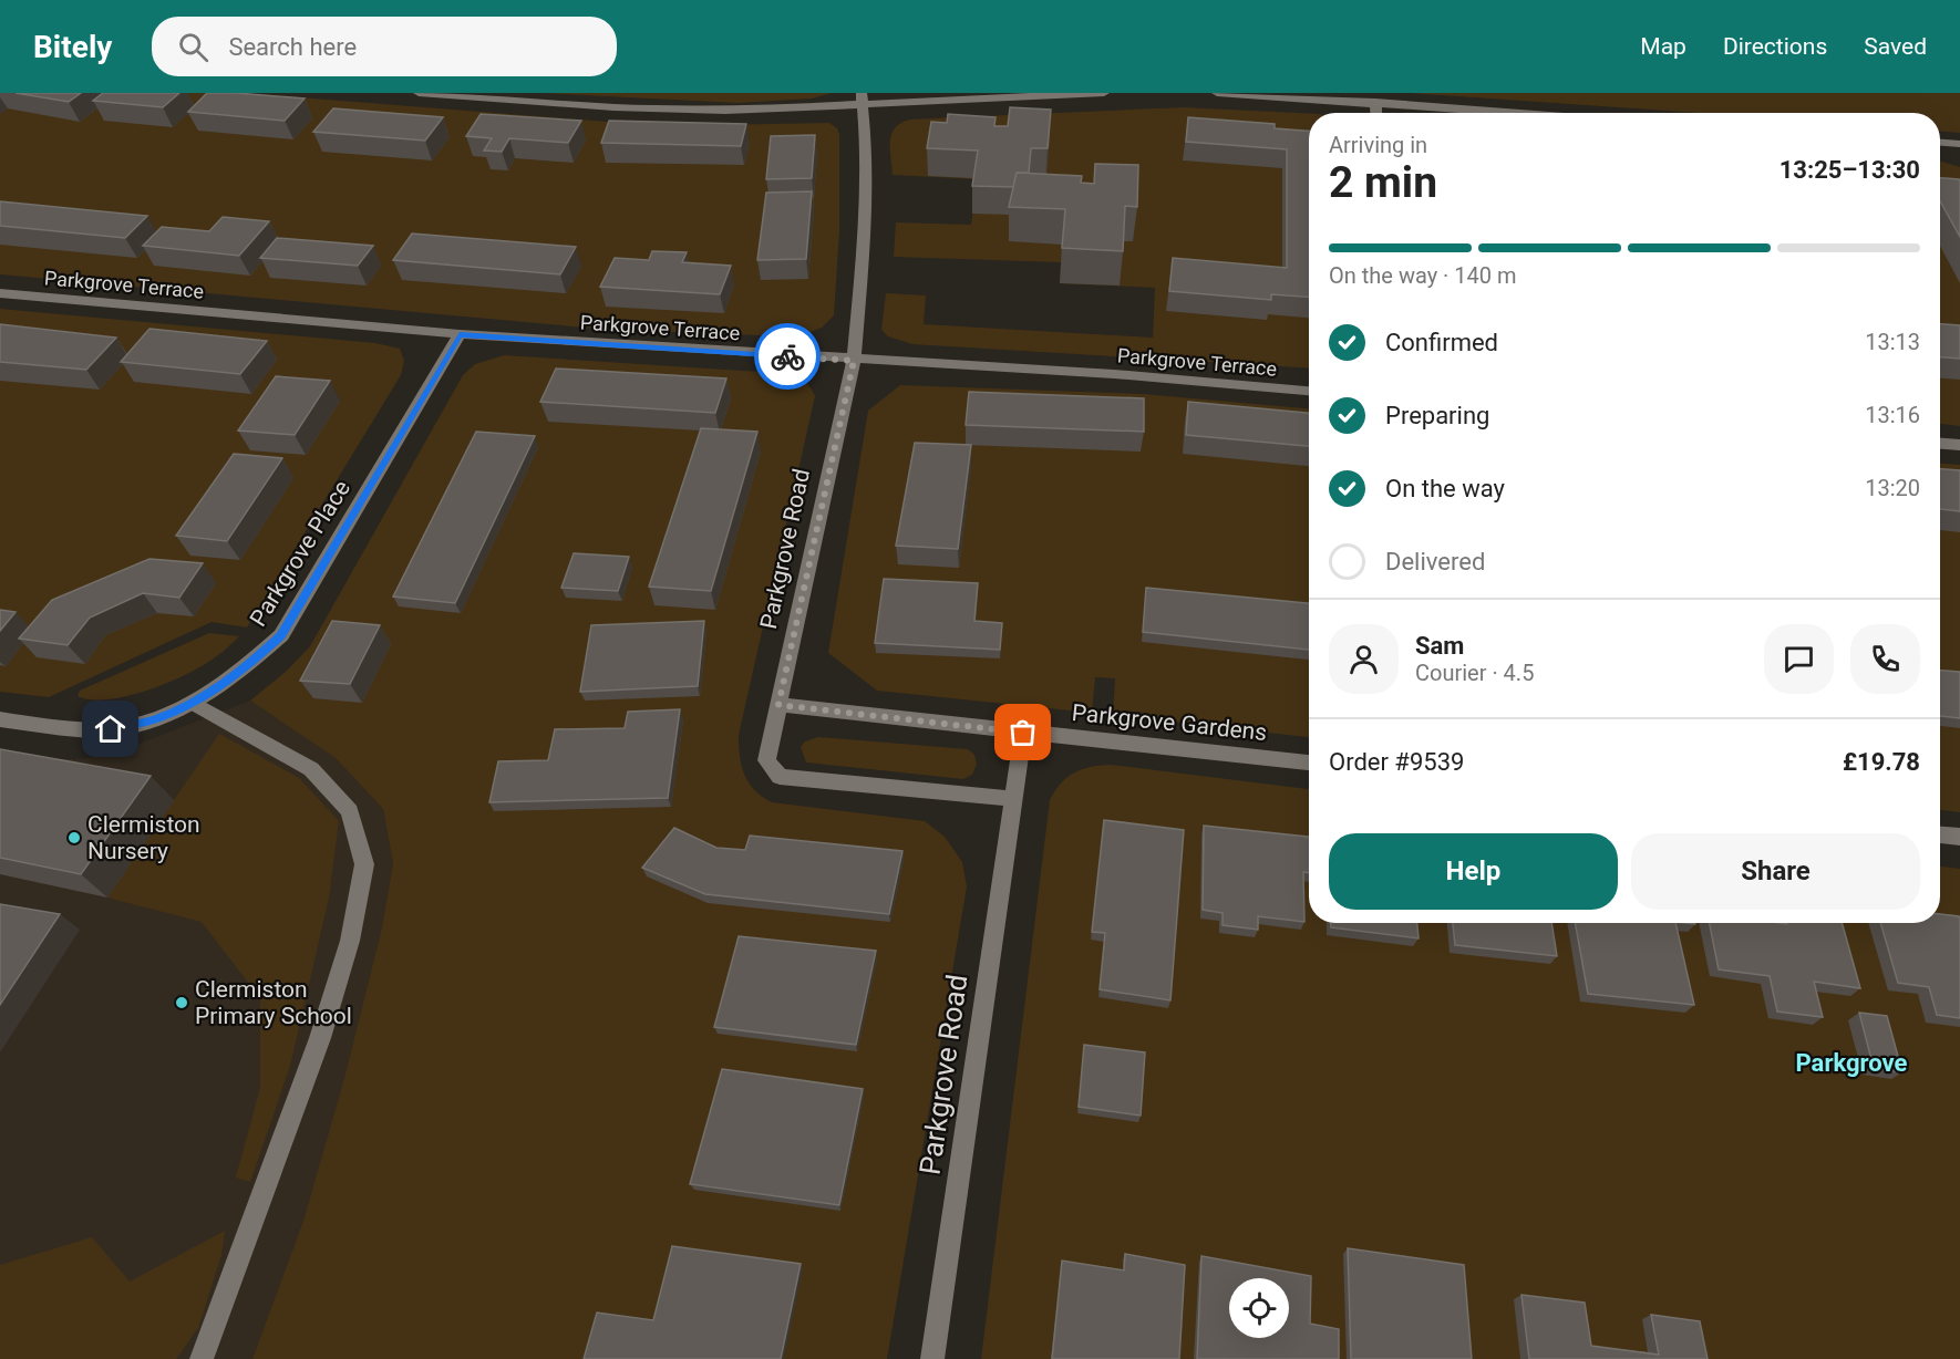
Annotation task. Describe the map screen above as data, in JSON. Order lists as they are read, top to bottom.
{
  "streets": {
    "street": [
      "Parkgrove Terrace",
      "Parkgrove Road",
      "Parkgrove Place",
      "Parkgrove Gardens"
    ]
  },
  "crossings": [
    ["Parkgrove Terrace", "Parkgrove Road"],
    ["Parkgrove Terrace", "Parkgrove Place"],
    ["Parkgrove Road", "Parkgrove Gardens"]
  ],
  "districts": ["Parkgrove"],
  "places": ["Clermiston Nursery", "Clermiston Primary School"],
  "page": {
    "header": "Bitely",
    "search": "Search here",
    "nav": ["Map", "Directions", "Saved"],
    "heading": ["2 min", "Arriving in", "13:25–13:30"],
    "panel": [
      "Sam",
      "Courier · 4.5",
      "Order #9539",
      "£19.78"
    ],
    "bar": "On the way · 140 m",
    "list": [
      ["Confirmed", "13:13"],
      ["Preparing", "13:16"],
      ["On the way", "13:20"],
      "Delivered"
    ],
    "buttons": ["Help", "Share"]
  }
}
